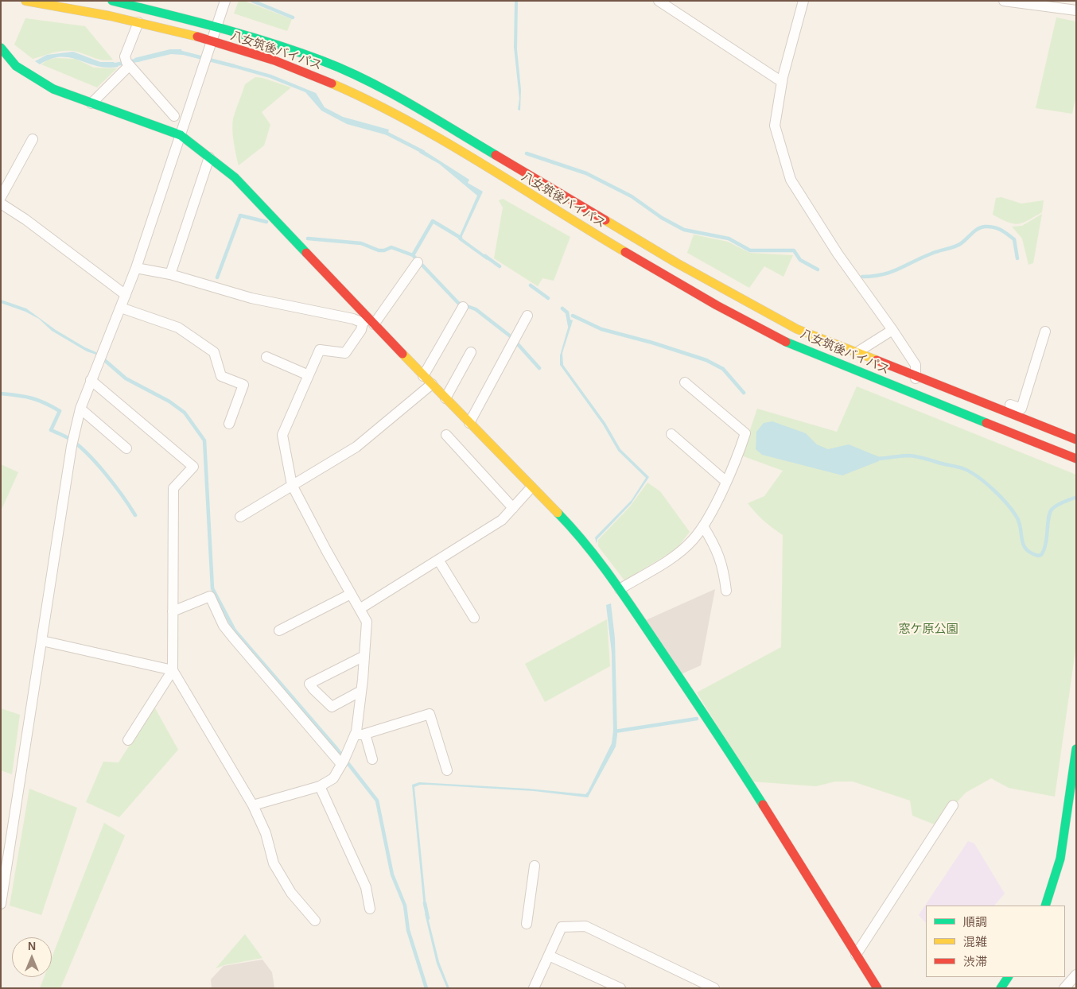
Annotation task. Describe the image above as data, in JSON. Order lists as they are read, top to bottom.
{
  "streets": {
    "main road": ["八女筑後バイパス"]
  },
  "parks": ["窓ケ原公園"],
  "legend": ["順調", "混雑", "渋滞"],
  "north": "top"
}
